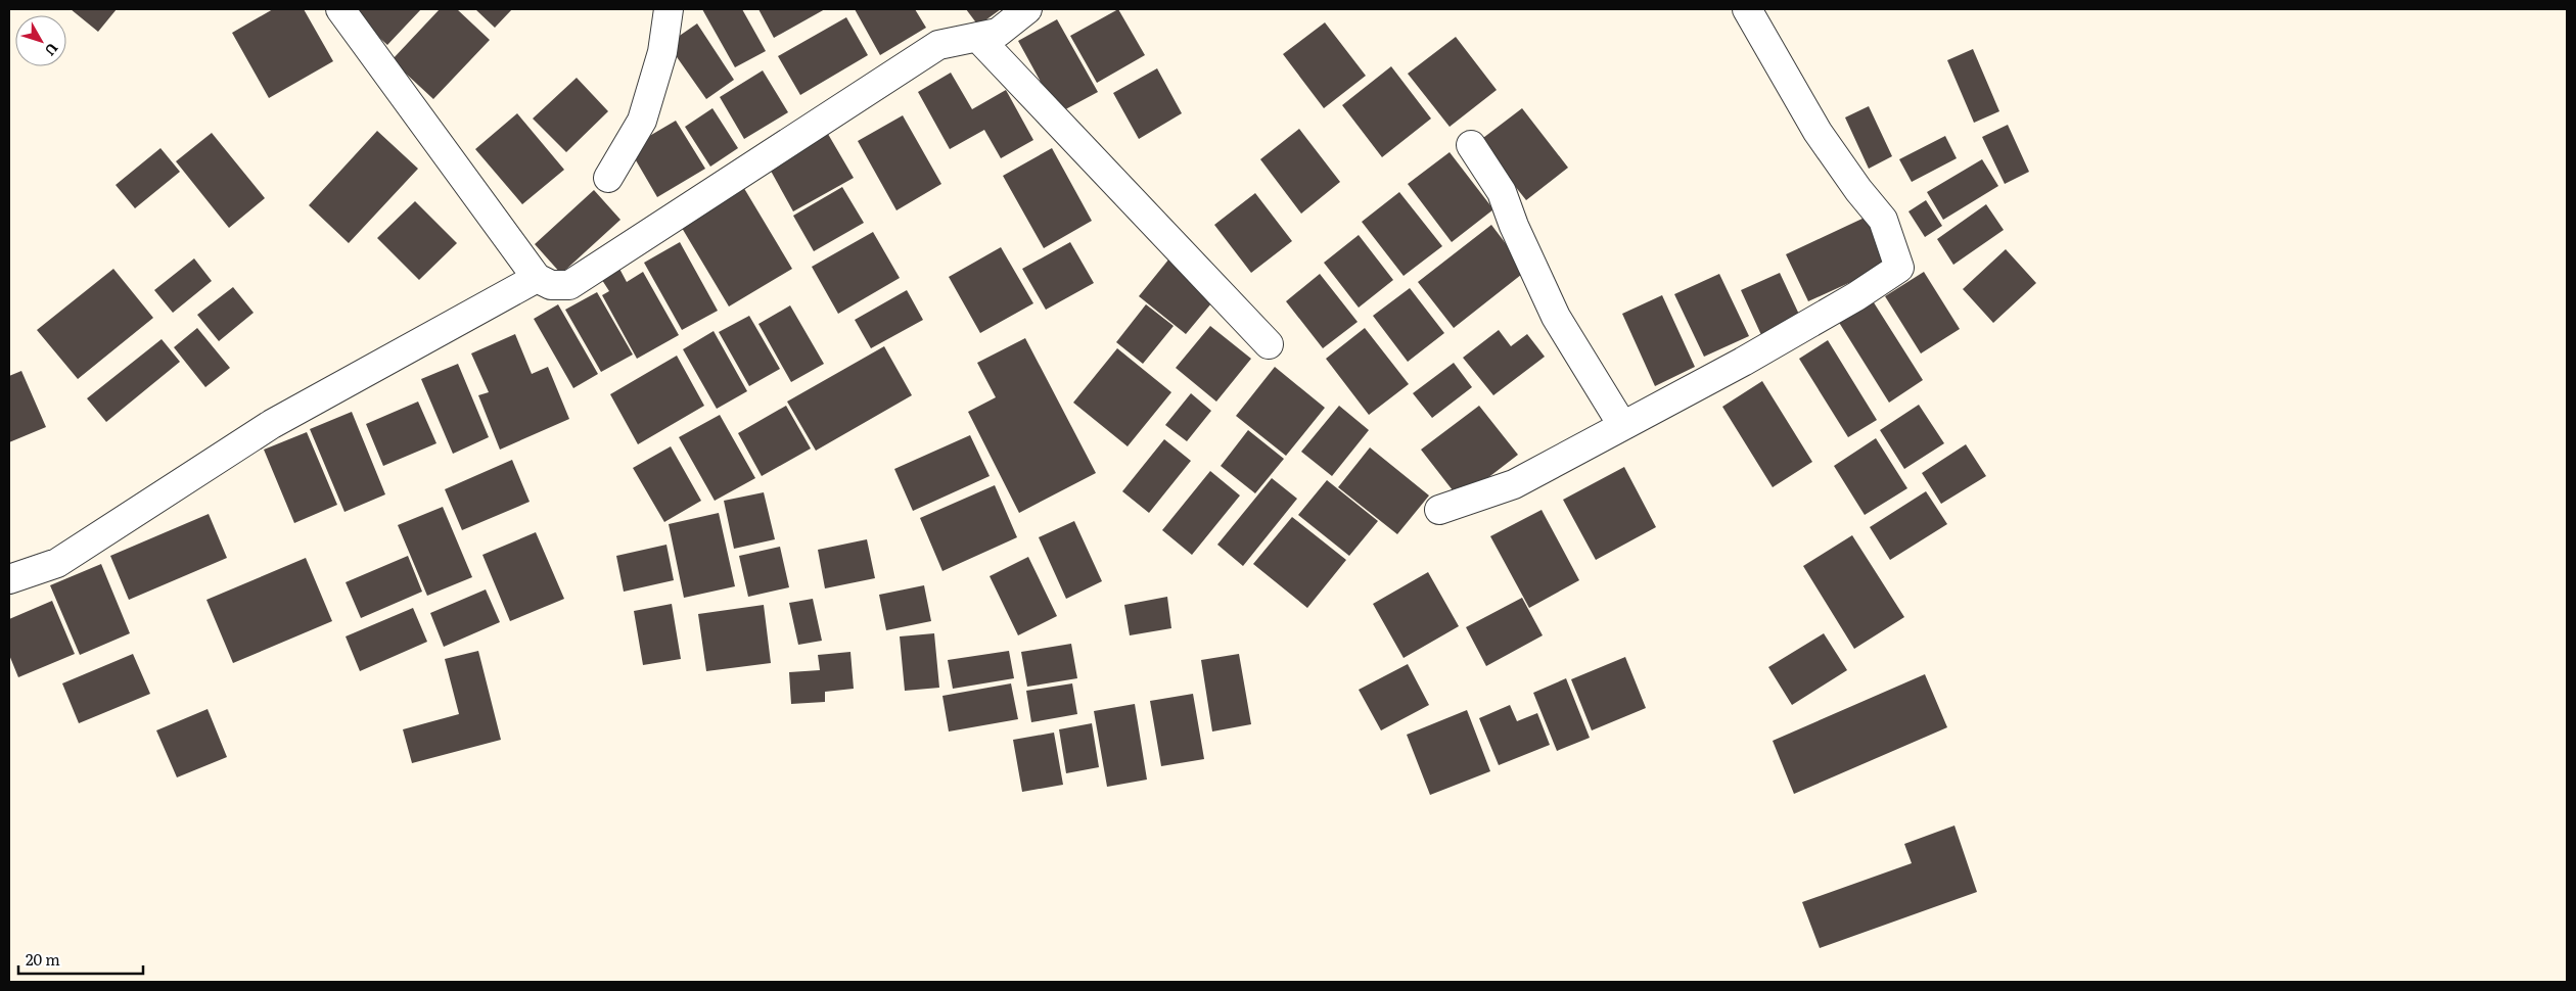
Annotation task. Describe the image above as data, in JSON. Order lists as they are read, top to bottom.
{
  "scale_bar": "20 m",
  "north": "bottom right"
}
